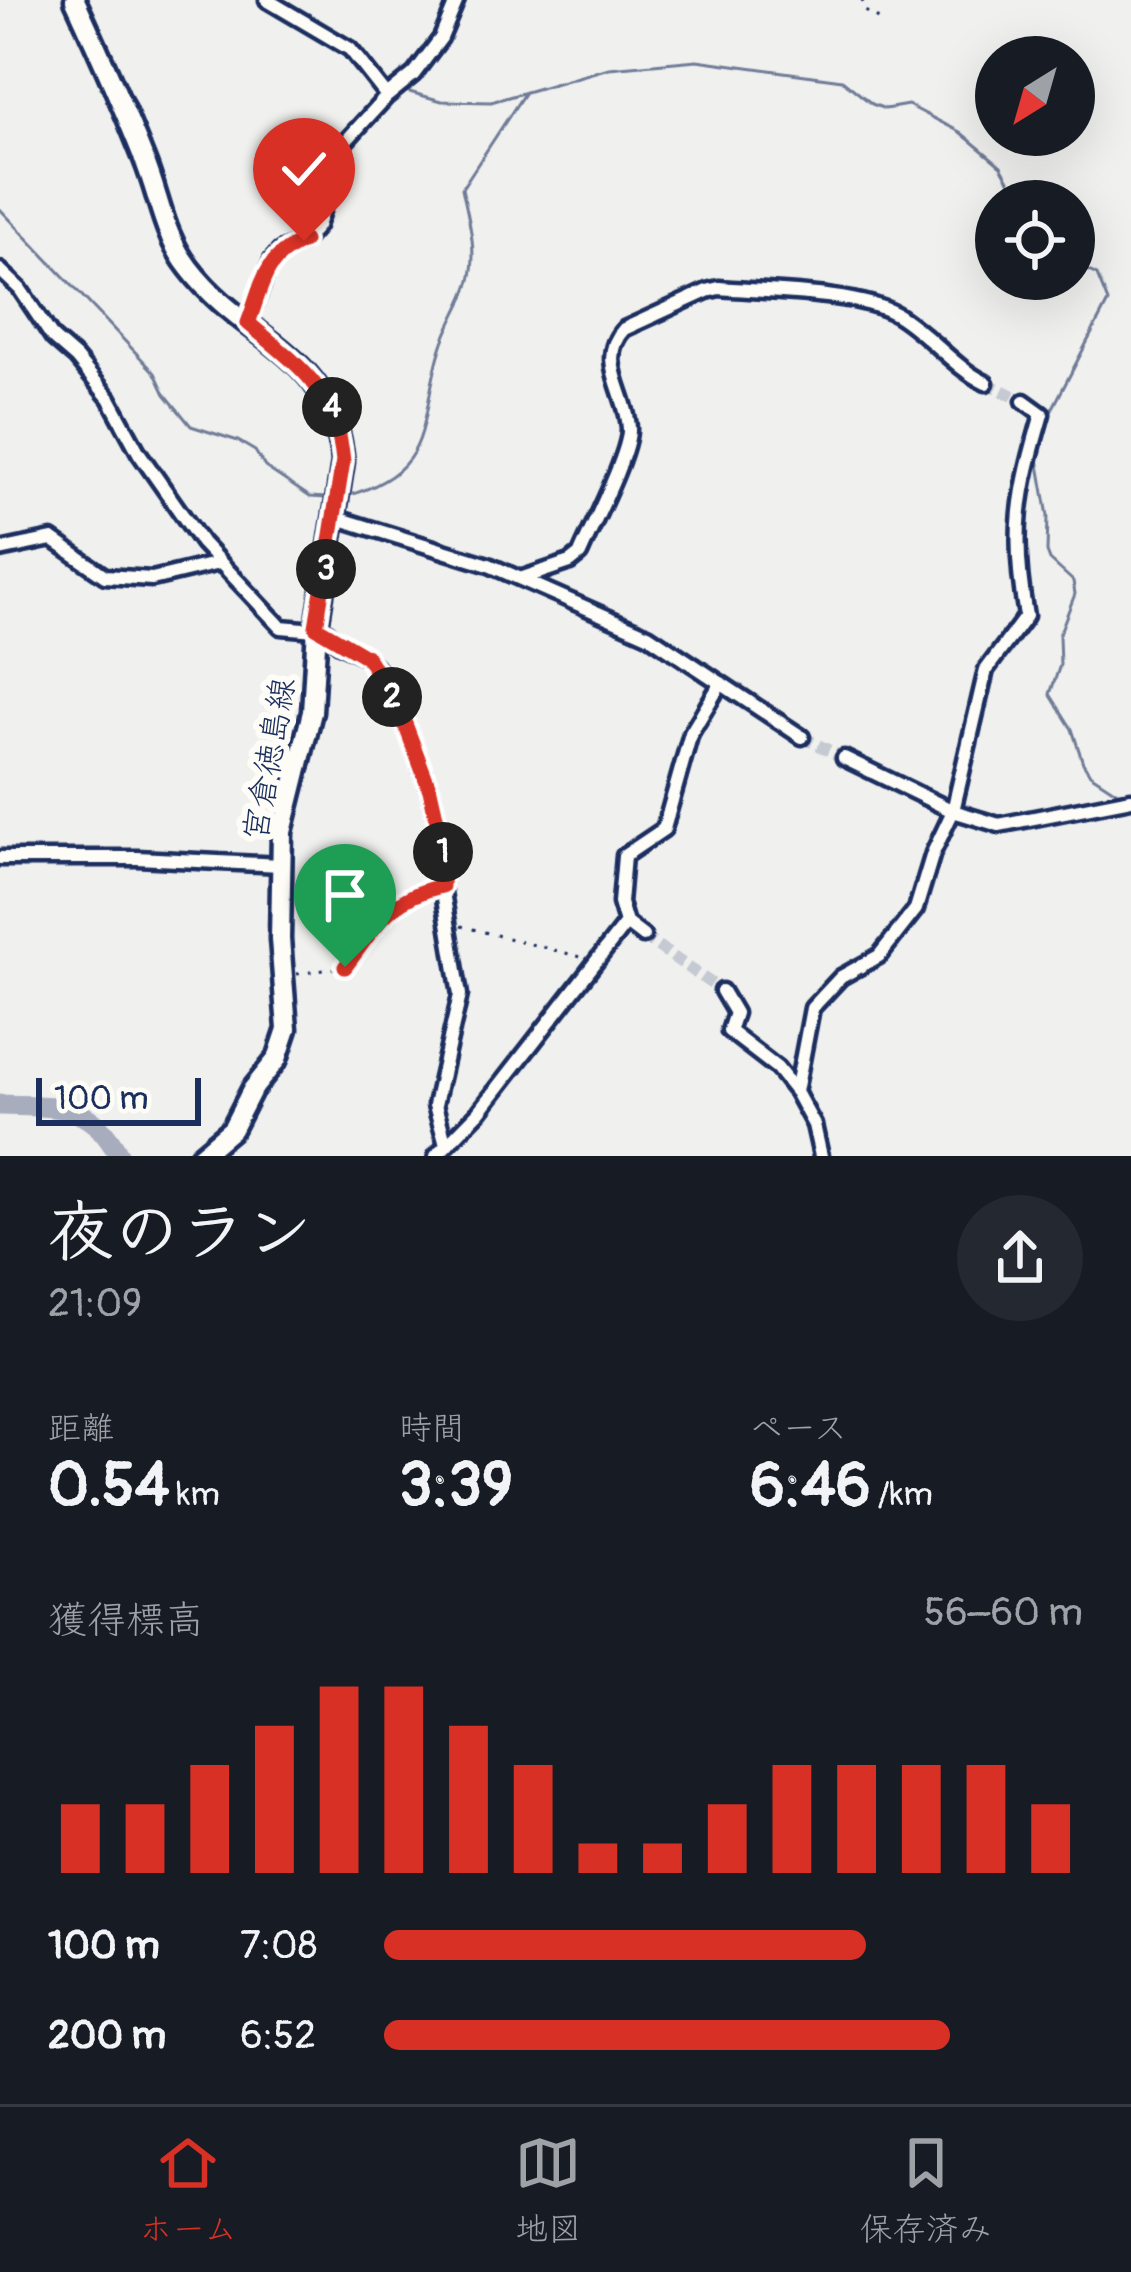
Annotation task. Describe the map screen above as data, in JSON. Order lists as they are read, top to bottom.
{
  "streets": {
    "main road": ["宮倉徳島線"]
  },
  "scale_bar": "100 m",
  "north": "bottom left",
  "page": {
    "pins": [
      "4",
      "3",
      "2",
      "1"
    ],
    "scale": "100 m",
    "heading": ["夜のラン", "21:09"],
    "stats": [
      ["距離", "0.54 km"],
      ["時間", "3:39"],
      ["ペース", "6:46 /km"]
    ],
    "chart": ["獲得標高", "56–60 m"],
    "list": [
      {
        "name": "100 m",
        "note": "7:08"
      },
      {
        "name": "200 m",
        "note": "6:52"
      }
    ],
    "tabs": ["ホーム", "地図", "保存済み"]
  }
}
